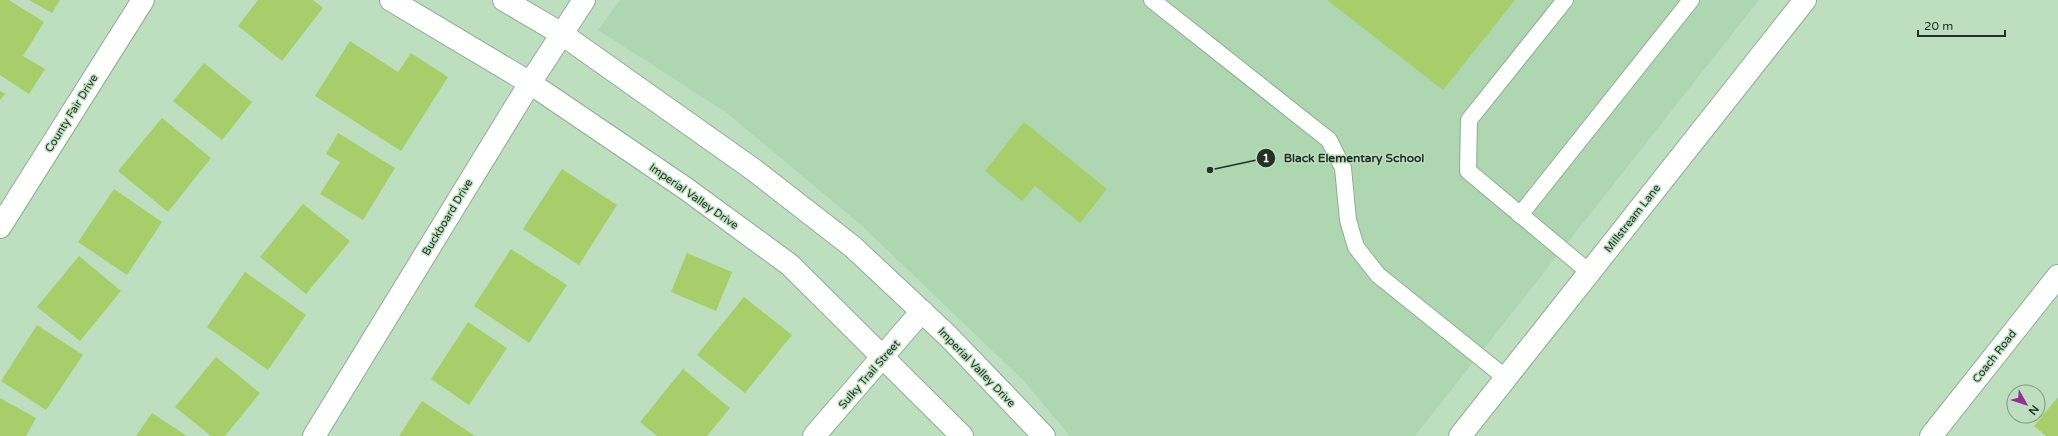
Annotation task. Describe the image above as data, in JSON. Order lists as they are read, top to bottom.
{
  "streets": {
    "street": [
      "County Fair Drive",
      "Imperial Valley Drive",
      "Buckboard Drive",
      "Millstream Lane",
      "Coach Road",
      "Sulky Trail Street"
    ]
  },
  "crossings": [
    ["Imperial Valley Drive", "Buckboard Drive"],
    ["Imperial Valley Drive", "Sulky Trail Street"]
  ],
  "places": ["Black Elementary School"],
  "scale_bar": "20 m",
  "north": "bottom right"
}
